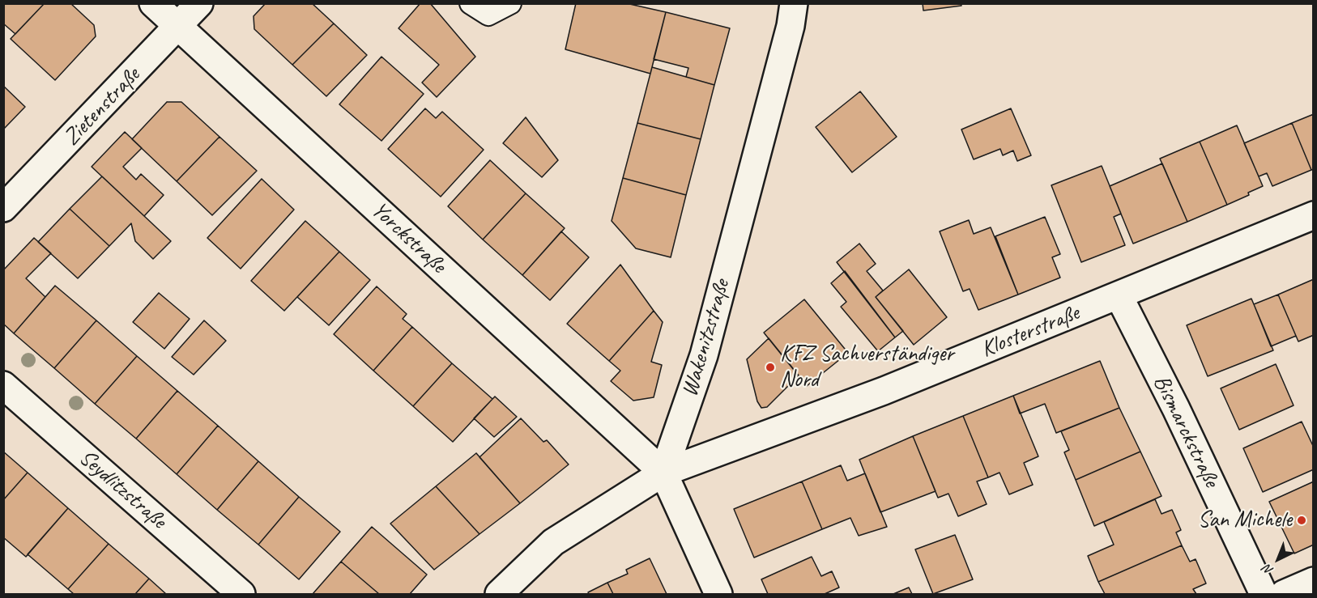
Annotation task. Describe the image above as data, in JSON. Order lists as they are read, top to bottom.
{
  "streets": {
    "street": [
      "Zietenstraße",
      "Yorckstraße",
      "Klosterstraße",
      "Wakenitzstraße",
      "Bismarckstraße",
      "Seydlitzstraße"
    ]
  },
  "crossings": [
    ["Zietenstraße", "Yorckstraße"],
    ["Yorckstraße", "Klosterstraße"],
    ["Yorckstraße", "Wakenitzstraße"],
    ["Klosterstraße", "Wakenitzstraße"],
    ["Klosterstraße", "Bismarckstraße"]
  ],
  "places": ["KFZ Sachverständiger Nord", "San Michele"],
  "north": "bottom left"
}
